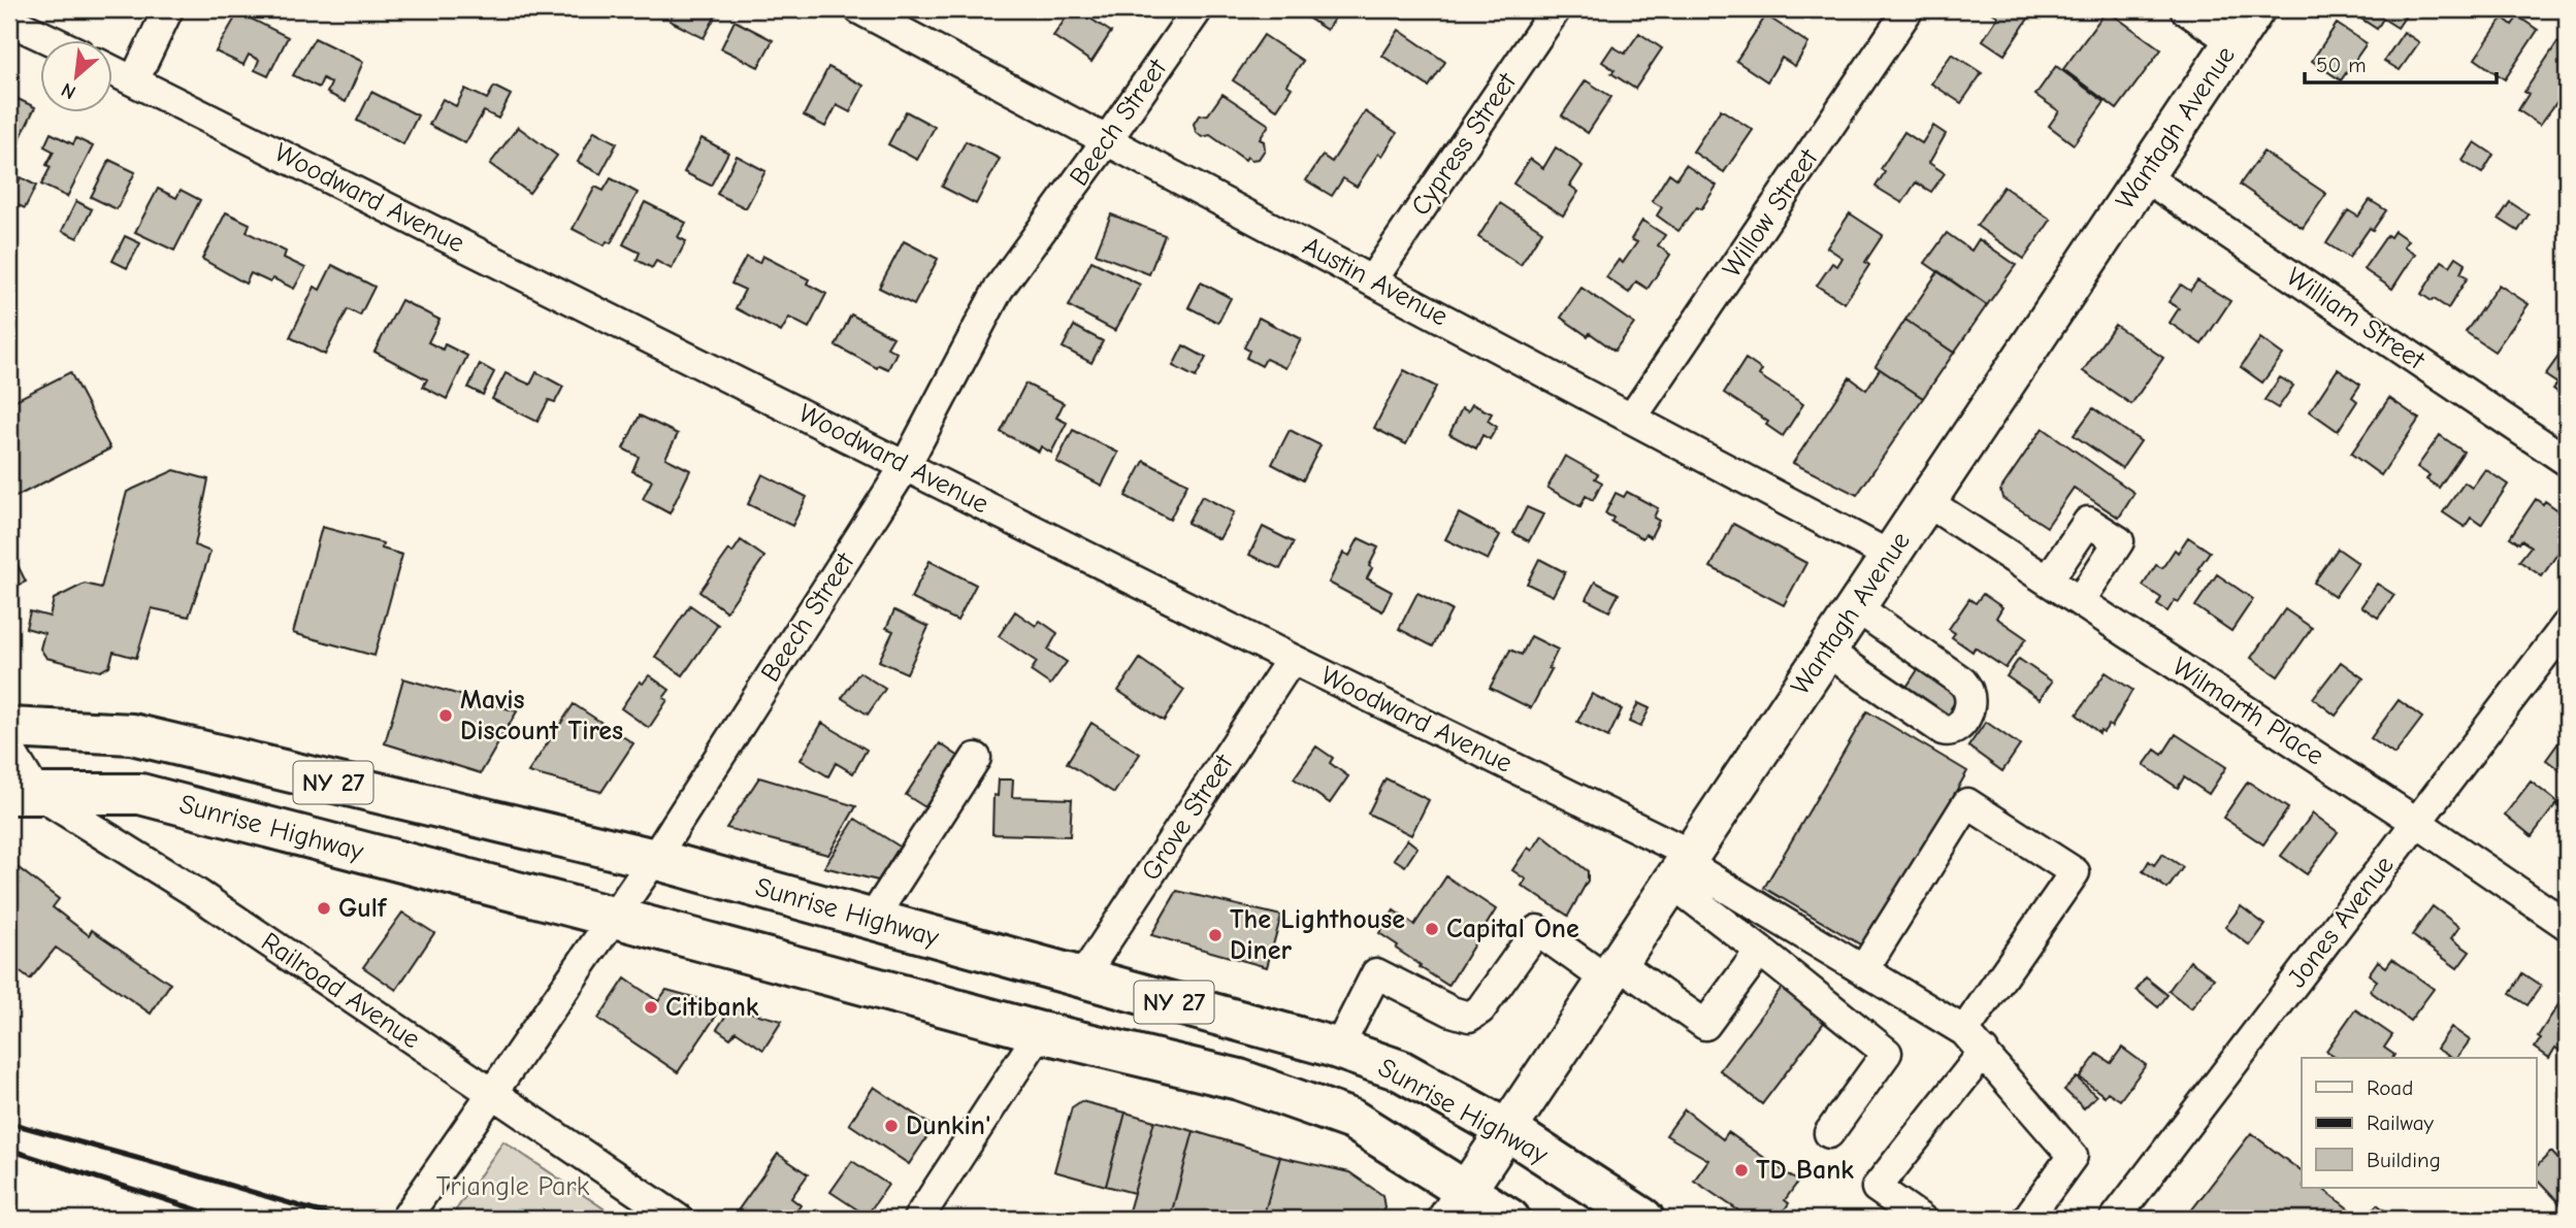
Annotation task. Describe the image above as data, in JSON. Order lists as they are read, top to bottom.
{
  "streets": {
    "highway": ["NY 27", "Sunrise Highway"],
    "main road": ["Wantagh Avenue"],
    "street": [
      "Beech Street",
      "Cypress Street",
      "Woodward Avenue",
      "Willow Street",
      "Austin Avenue",
      "William Street",
      "Wilmarth Place",
      "Grove Street",
      "Jones Avenue",
      "Railroad Avenue"
    ]
  },
  "crossings": [
    ["Beech Street", "Woodward Avenue"],
    ["Beech Street", "Austin Avenue"],
    ["Beech Street", "Sunrise Highway"],
    ["Beech Street", "Railroad Avenue"],
    ["Wantagh Avenue", "Woodward Avenue"],
    ["Wantagh Avenue", "Austin Avenue"],
    ["Wantagh Avenue", "William Street"],
    ["Wantagh Avenue", "Wilmarth Place"],
    ["Wantagh Avenue", "Sunrise Highway"],
    ["Cypress Street", "Austin Avenue"],
    ["Woodward Avenue", "Grove Street"],
    ["Willow Street", "Austin Avenue"],
    ["Wilmarth Place", "Jones Avenue"],
    ["Grove Street", "Sunrise Highway"],
    ["Sunrise Highway", "Railroad Avenue"]
  ],
  "parks": ["Triangle Park"],
  "places": [
    "Mavis Discount Tires",
    "Gulf",
    "Capital One",
    "The Lighthouse Diner",
    "Citibank",
    "Dunkin'",
    "TD Bank"
  ],
  "legend": ["Road", "Railway", "Building"],
  "scale_bar": "50 m",
  "north": "bottom left"
}
